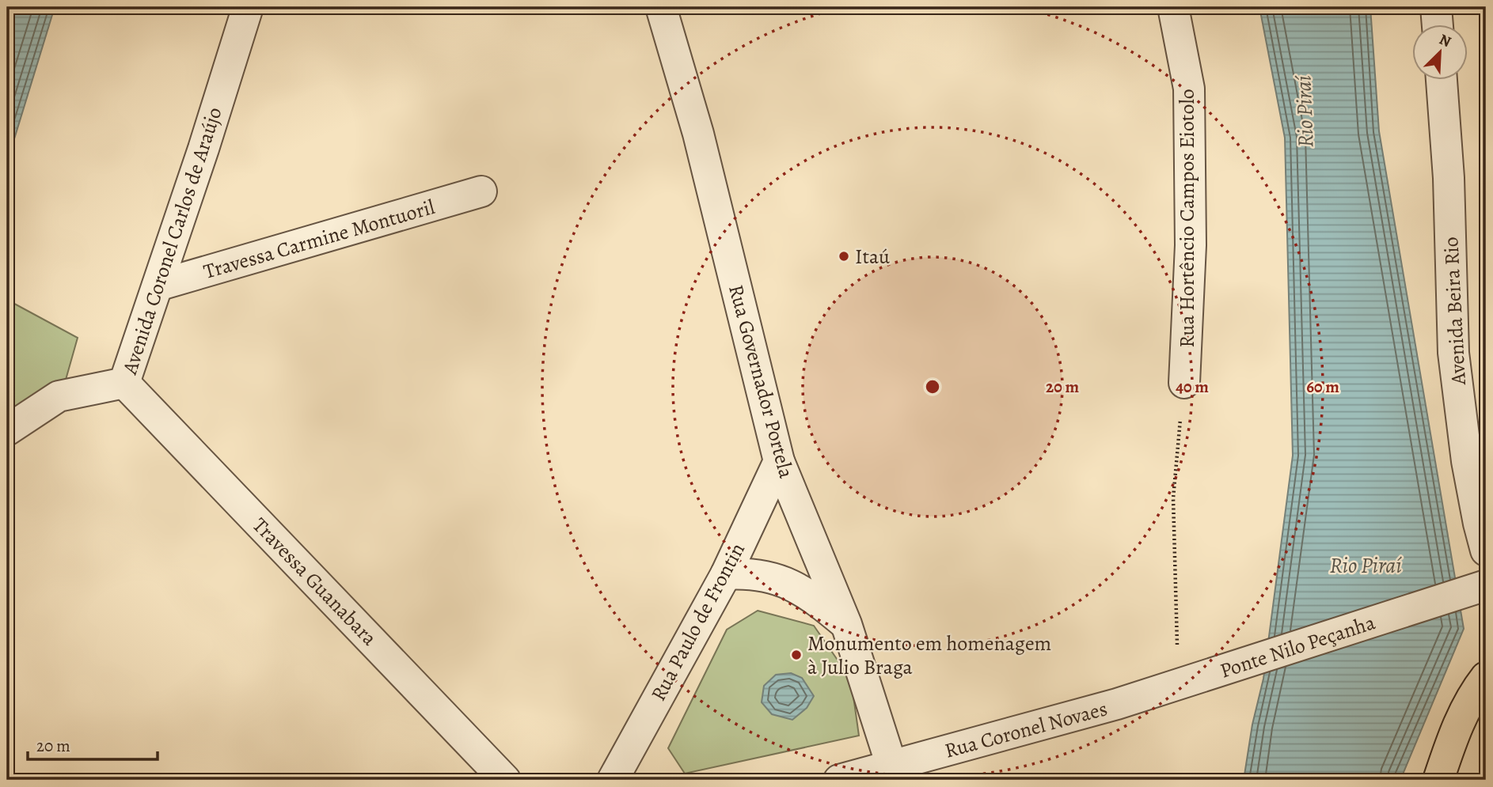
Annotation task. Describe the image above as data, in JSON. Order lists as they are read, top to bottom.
{
  "streets": {
    "street": [
      "Rua Hortêncio Campos Eiotolo",
      "Travessa Carmine Montuoril",
      "Avenida Coronel Carlos de Araújo",
      "Avenida Beira Rio",
      "Rua Governador Portela",
      "Travessa Guanabara",
      "Rua Paulo de Frontin",
      "Ponte Nilo Peçanha",
      "Rua Coronel Novaes"
    ]
  },
  "crossings": [
    ["Travessa Carmine Montuoril", "Avenida Coronel Carlos de Araújo"],
    ["Avenida Coronel Carlos de Araújo", "Travessa Guanabara"],
    ["Rua Governador Portela", "Rua Paulo de Frontin"],
    ["Rua Governador Portela", "Rua Coronel Novaes"],
    ["Ponte Nilo Peçanha", "Rua Coronel Novaes"]
  ],
  "water": ["Rio Piraí"],
  "places": ["Itaú", "Monumento em homenagem à Julio Braga"],
  "scale_bar": "20 m",
  "north": "top right",
  "rings": ["20 m", "40 m", "60 m"]
}
